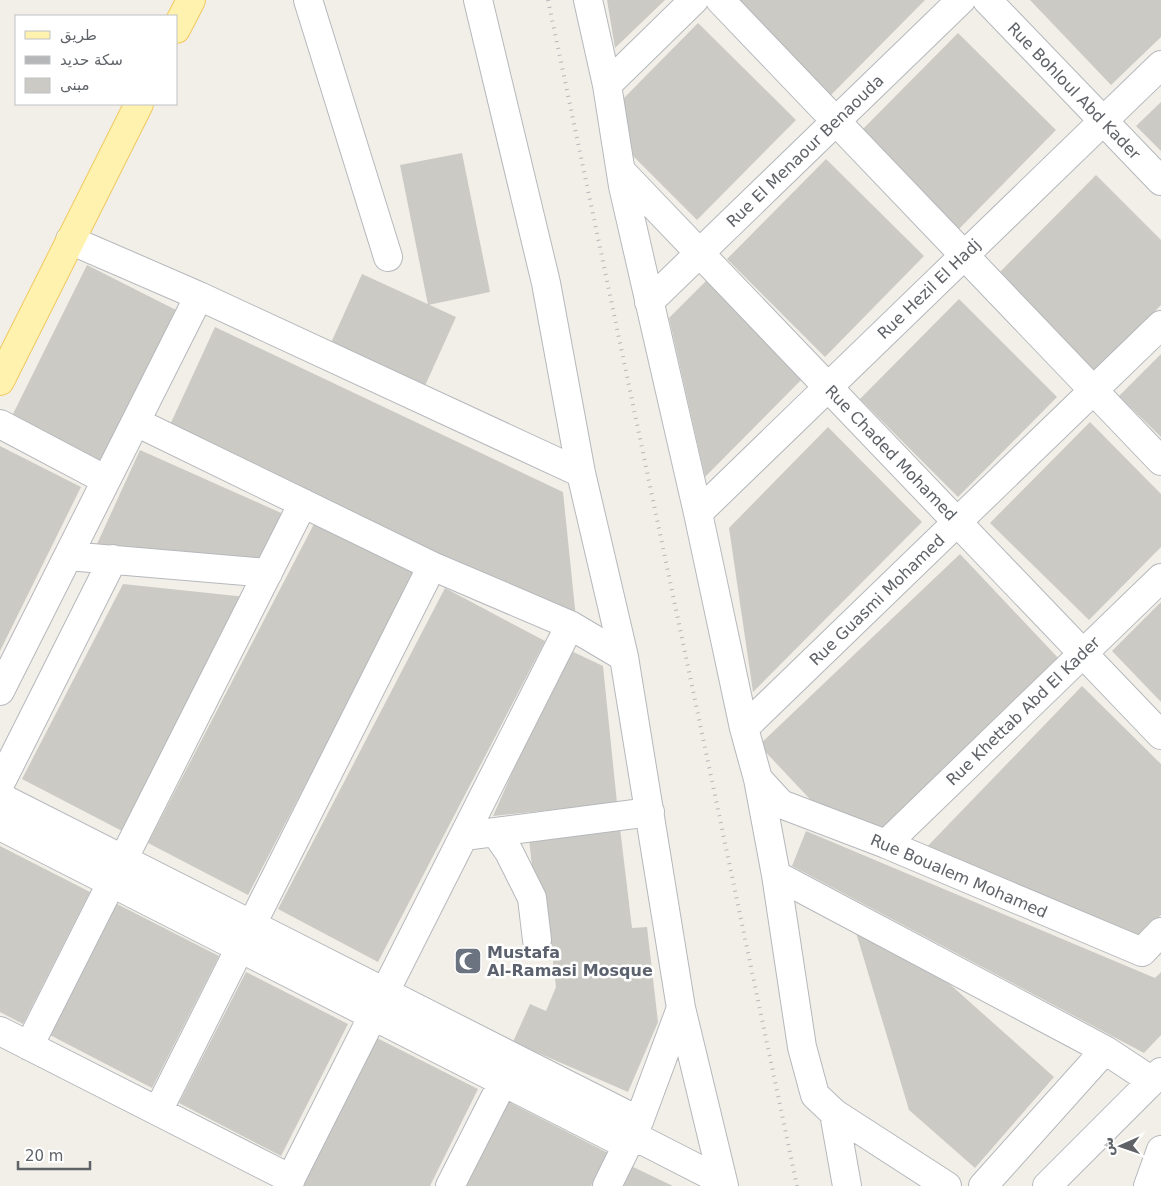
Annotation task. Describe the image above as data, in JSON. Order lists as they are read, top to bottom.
{
  "streets": {
    "street": [
      "Rue Bohloul Abd Kader",
      "Rue El Menaour Benaouda",
      "Rue Hezil El Hadj",
      "Rue Chaded Mohamed",
      "Rue Guasmi Mohamed",
      "Rue Khettab Abd El Kader",
      "Rue Boualem Mohamed"
    ]
  },
  "crossings": [
    ["Rue Bohloul Abd Kader", "Rue Hezil El Hadj"],
    ["Rue El Menaour Benaouda", "Rue Chaded Mohamed"],
    ["Rue Hezil El Hadj", "Rue Chaded Mohamed"],
    ["Rue Chaded Mohamed", "Rue Guasmi Mohamed"],
    ["Rue Chaded Mohamed", "Rue Khettab Abd El Kader"],
    ["Rue Khettab Abd El Kader", "Rue Boualem Mohamed"]
  ],
  "places": {
    "mosque": ["Mustafa Al-Ramasi Mosque"]
  },
  "legend": ["طريق", "سكة حديد", "مبنى"],
  "scale_bar": "20 m",
  "north": "left"
}
